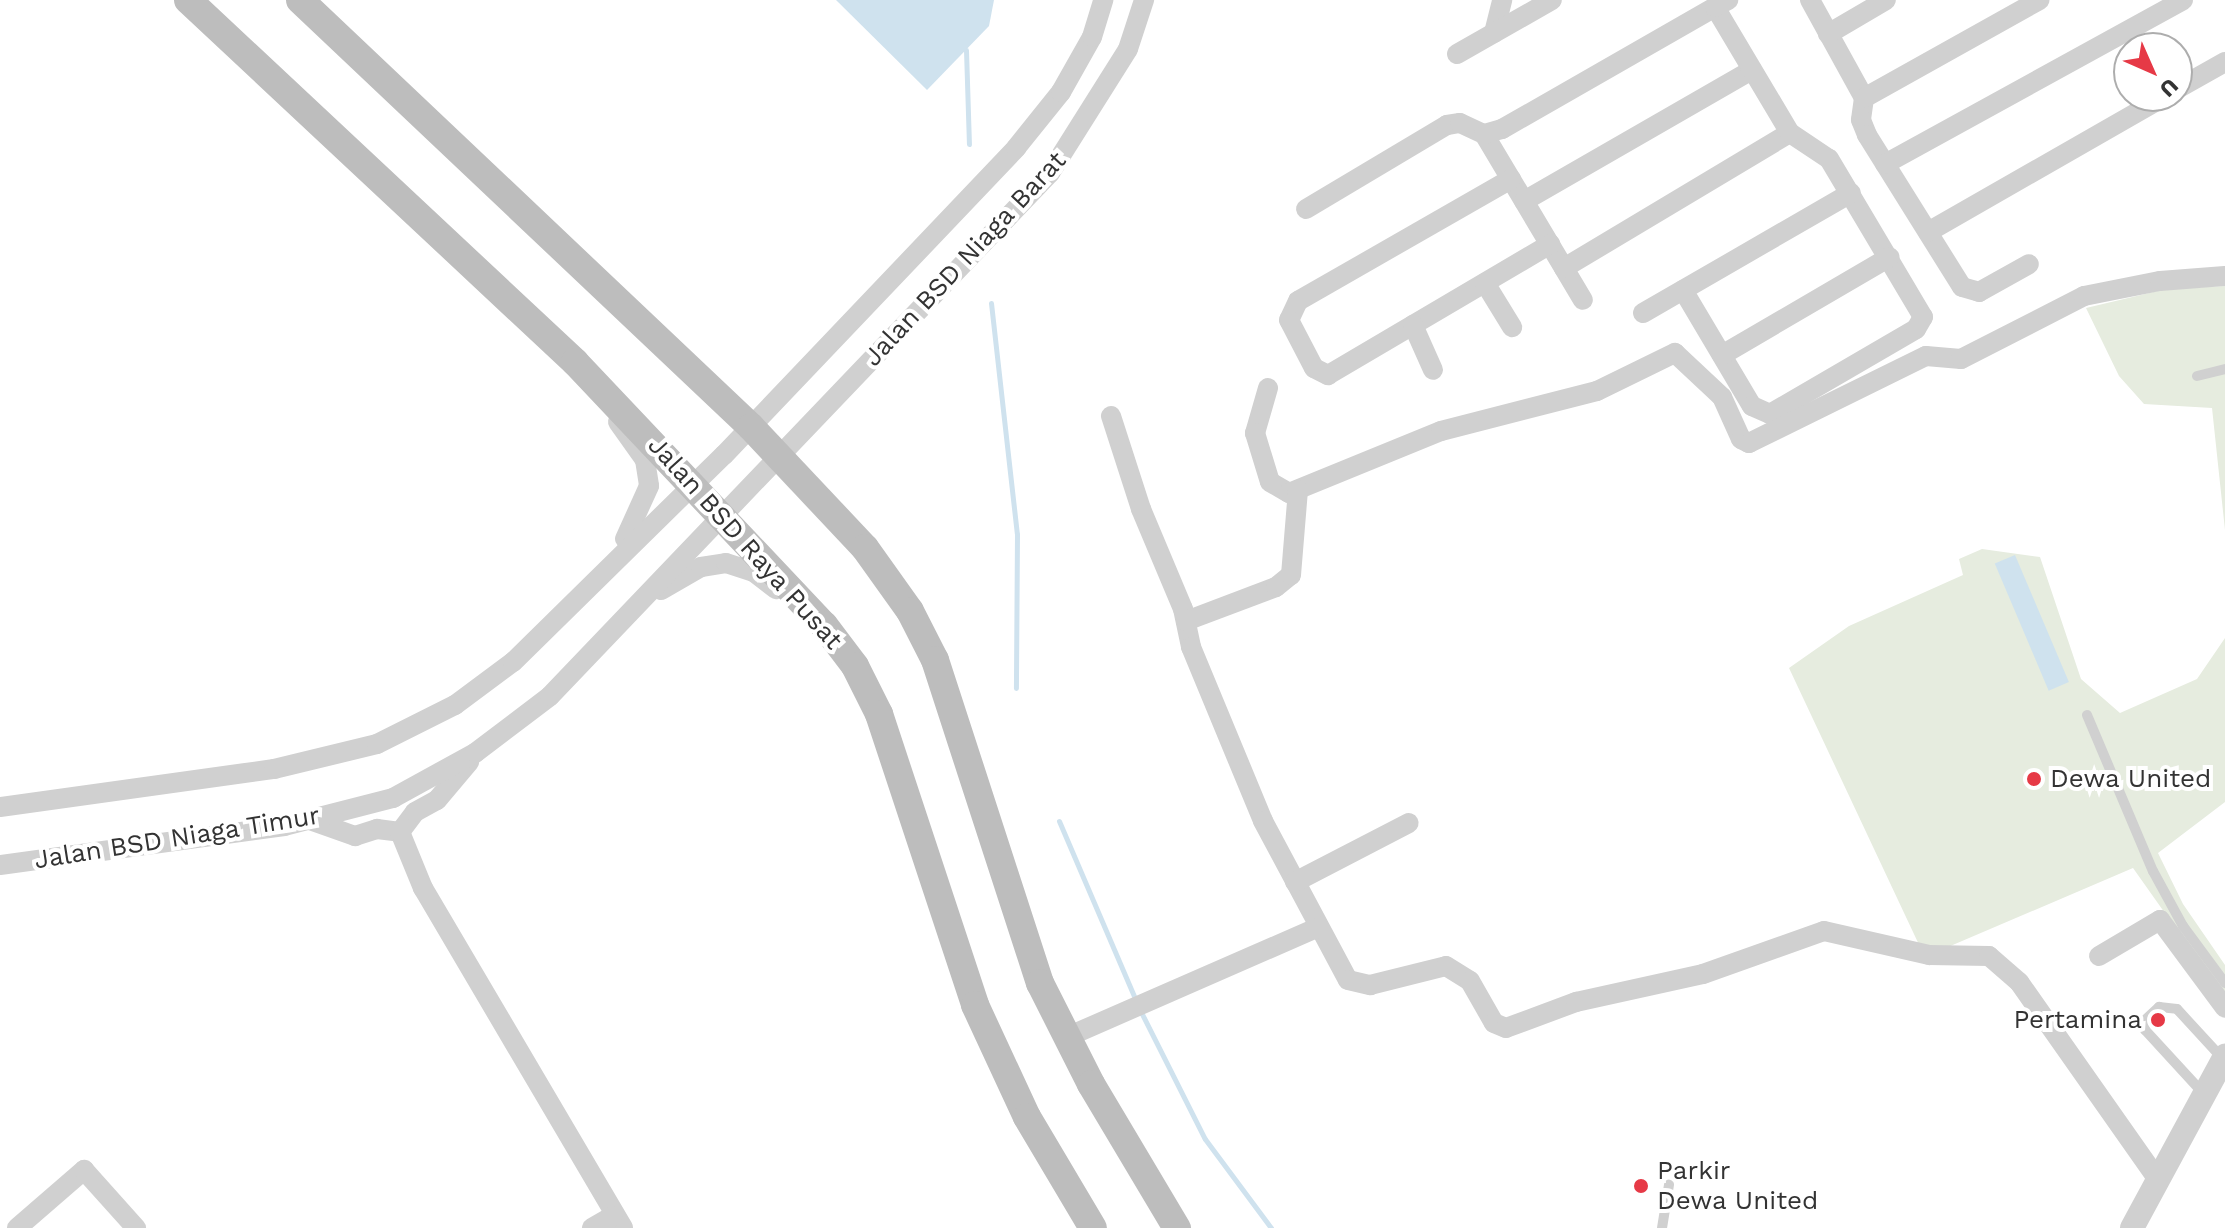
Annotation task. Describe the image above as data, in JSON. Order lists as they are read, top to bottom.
{
  "streets": {
    "main road": ["Jalan BSD Raya Pusat"],
    "street": ["Jalan BSD Niaga Barat", "Jalan BSD Niaga Timur"]
  },
  "crossings": [
    ["Jalan BSD Niaga Barat", "Jalan BSD Raya Pusat"],
    ["Jalan BSD Niaga Barat", "Jalan BSD Niaga Timur"],
    ["Jalan BSD Raya Pusat", "Jalan BSD Niaga Timur"]
  ],
  "places": ["Dewa United", "Pertamina", "Parkir Dewa United"],
  "north": "bottom right"
}
